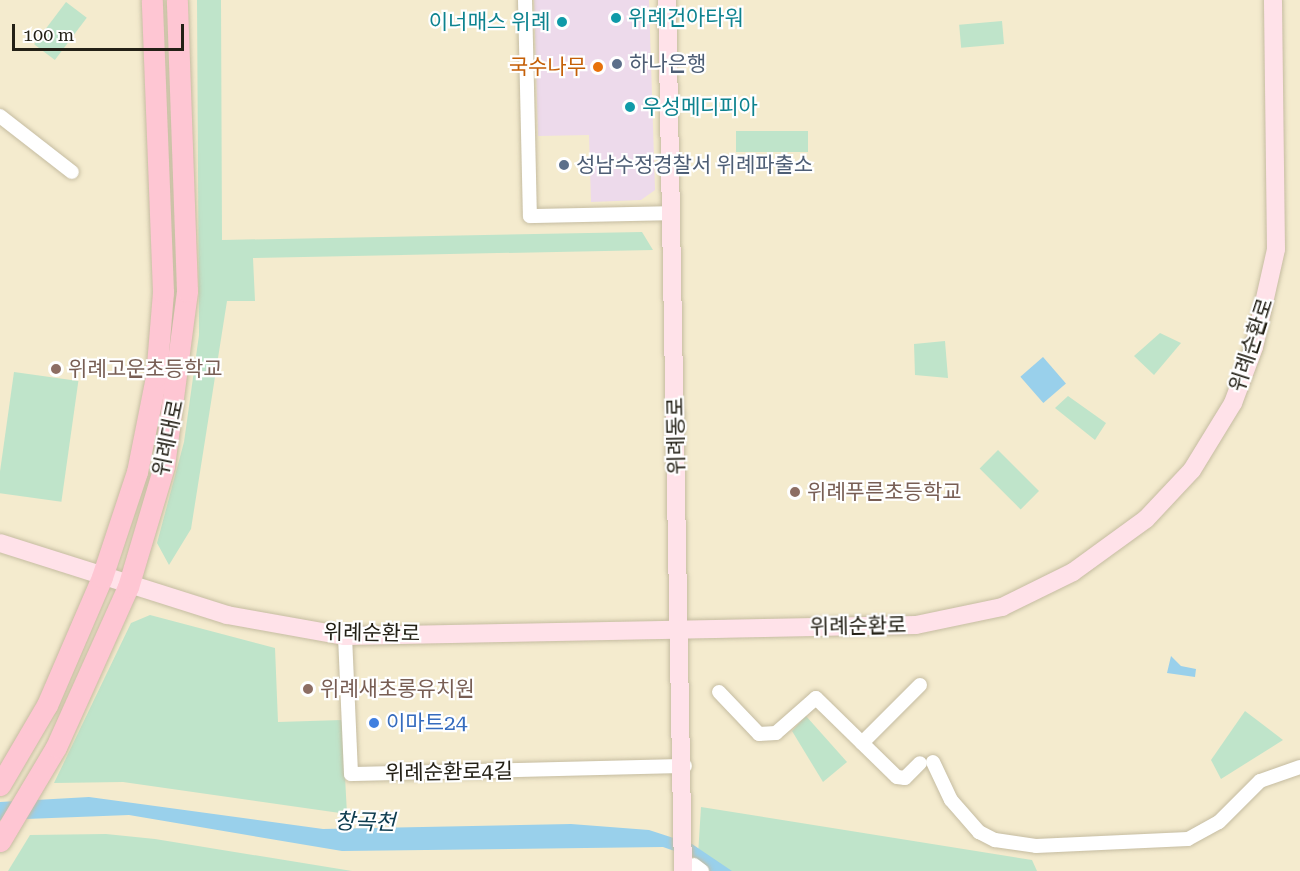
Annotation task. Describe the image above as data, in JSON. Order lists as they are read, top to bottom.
{
  "streets": {
    "main road": ["위례대로"],
    "street": ["위례순환로", "위례동로", "위례순환로4길"]
  },
  "crossings": [
    ["위례순환로", "위례동로"],
    ["위례순환로", "위례대로"],
    ["위례순환로", "위례순환로4길"],
    ["위례동로", "위례순환로4길"]
  ],
  "water": ["창곡천"],
  "places": [
    "위례건아타워",
    "이너매스 위례",
    "하나은행",
    "국수나무",
    "우성메디피아",
    "성남수정경찰서 위례파출소",
    "위례고운초등학교",
    "위례푸른초등학교",
    "위례새초롱유치원",
    "이마트24"
  ],
  "scale_bar": "100 m"
}
